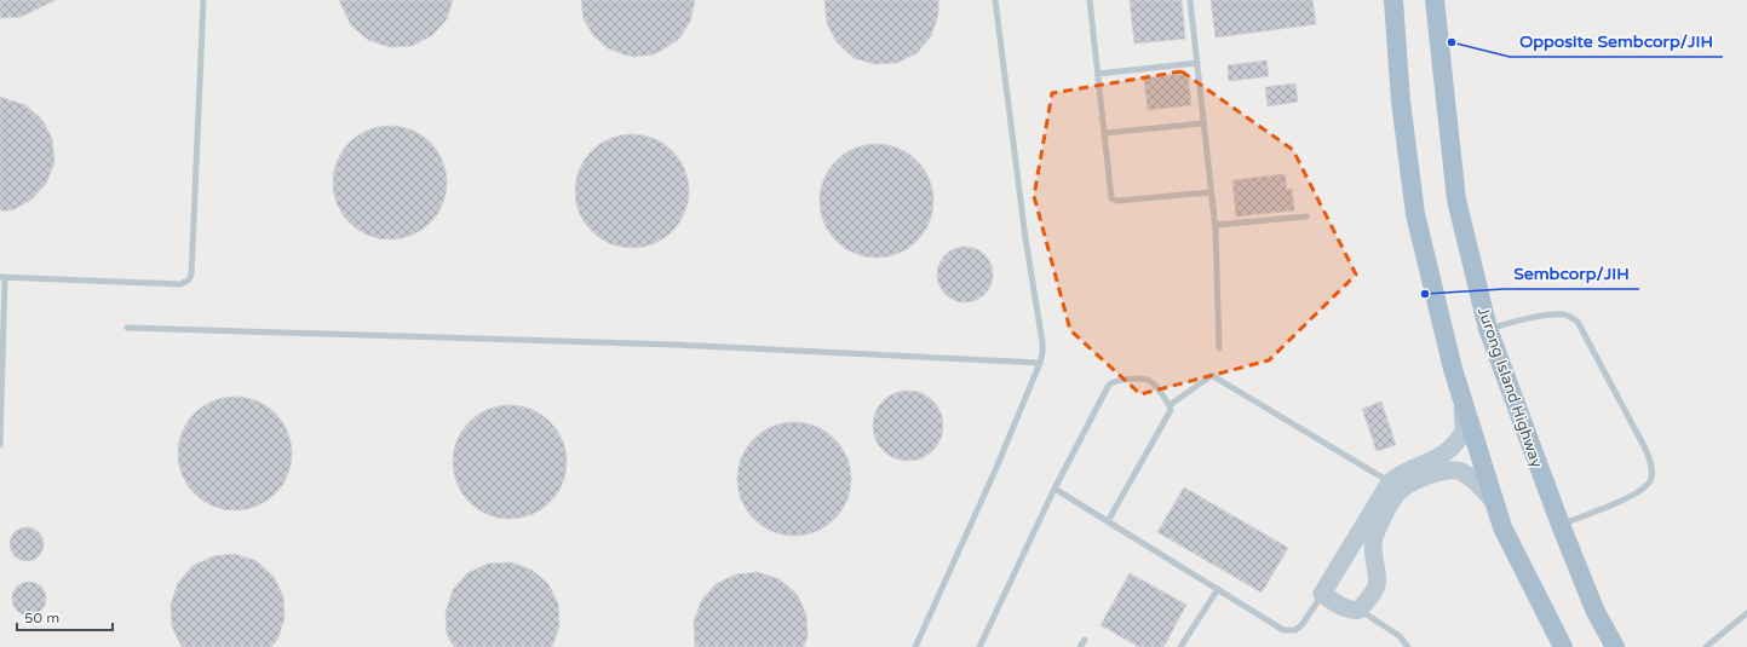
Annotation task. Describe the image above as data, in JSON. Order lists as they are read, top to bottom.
{
  "streets": {
    "main road": ["Jurong Island Highway"]
  },
  "places": ["Opposite Sembcorp/JIH", "Sembcorp/JIH"],
  "scale_bar": "50 m"
}
